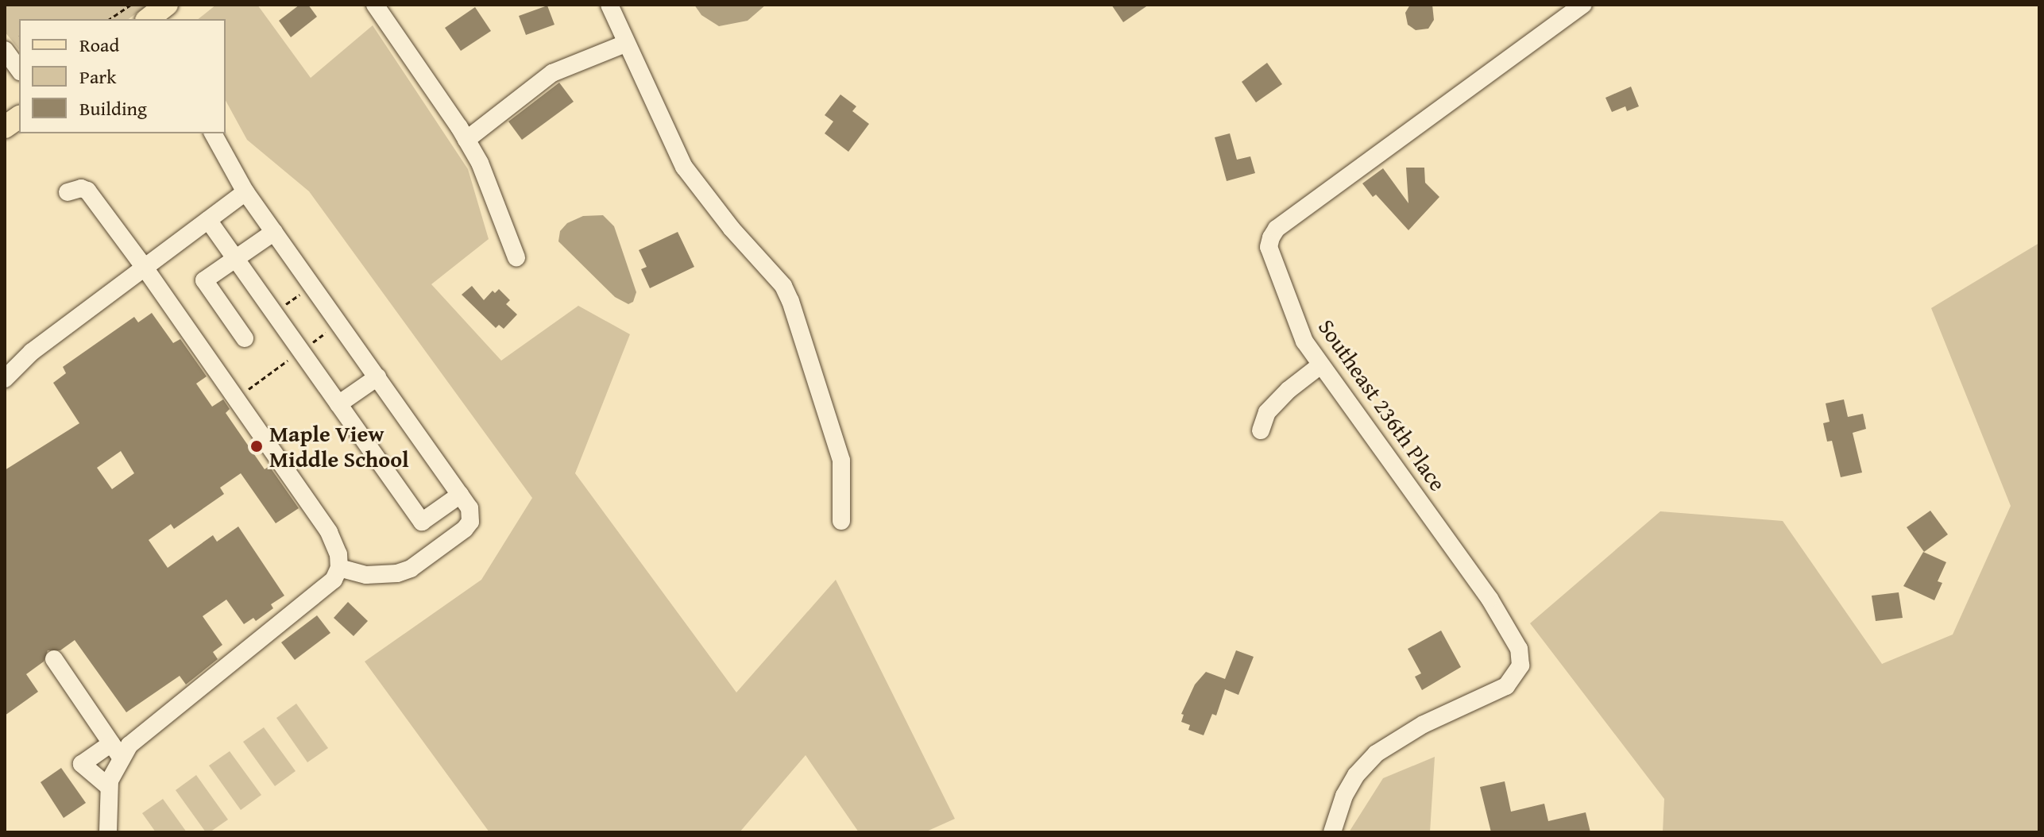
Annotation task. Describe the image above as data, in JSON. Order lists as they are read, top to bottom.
{
  "streets": {
    "street": ["Southeast 236th Place"]
  },
  "places": ["Maple View Middle School"],
  "legend": ["Road", "Park", "Building"]
}
